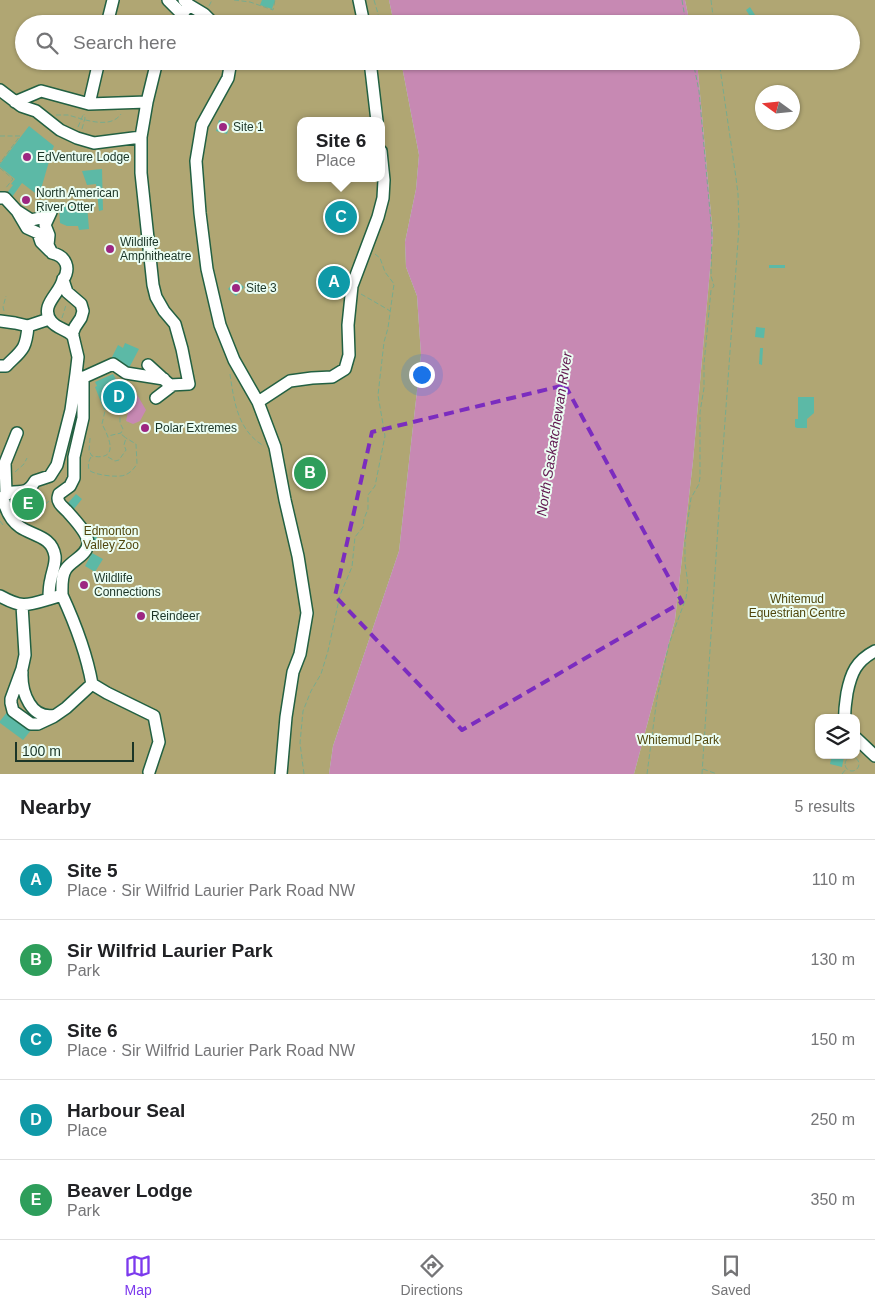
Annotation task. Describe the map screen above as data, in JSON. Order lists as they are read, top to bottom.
{
  "water": ["North Saskatchewan River"],
  "parks": ["Edmonton Valley Zoo", "Whitemud Equestrian Centre", "Whitemud Park"],
  "places": [
    "Site 1",
    "EdVenture Lodge",
    "North American River Otter",
    "Wildlife Amphitheatre",
    "Site 3",
    "Polar Extremes",
    "Wildlife Connections",
    "Reindeer"
  ],
  "scale_bar": "100 m",
  "north": "left",
  "page": {
    "search": "Search here",
    "popup": ["Site 6", "Place"],
    "pins": [
      "C",
      "A",
      "D",
      "B",
      "E"
    ],
    "scale": "100 m",
    "heading": ["Nearby", "5 results"],
    "list": [
      {
        "mark": "A",
        "name": "Site 5",
        "note": "Place · Sir Wilfrid Laurier Park Road NW",
        "value": "110 m"
      },
      {
        "mark": "B",
        "name": "Sir Wilfrid Laurier Park",
        "note": "Park",
        "value": "130 m"
      },
      {
        "mark": "C",
        "name": "Site 6",
        "note": "Place · Sir Wilfrid Laurier Park Road NW",
        "value": "150 m"
      },
      {
        "mark": "D",
        "name": "Harbour Seal",
        "note": "Place",
        "value": "250 m"
      },
      {
        "mark": "E",
        "name": "Beaver Lodge",
        "note": "Park",
        "value": "350 m"
      }
    ],
    "nav": ["Map", "Directions", "Saved"]
  }
}
